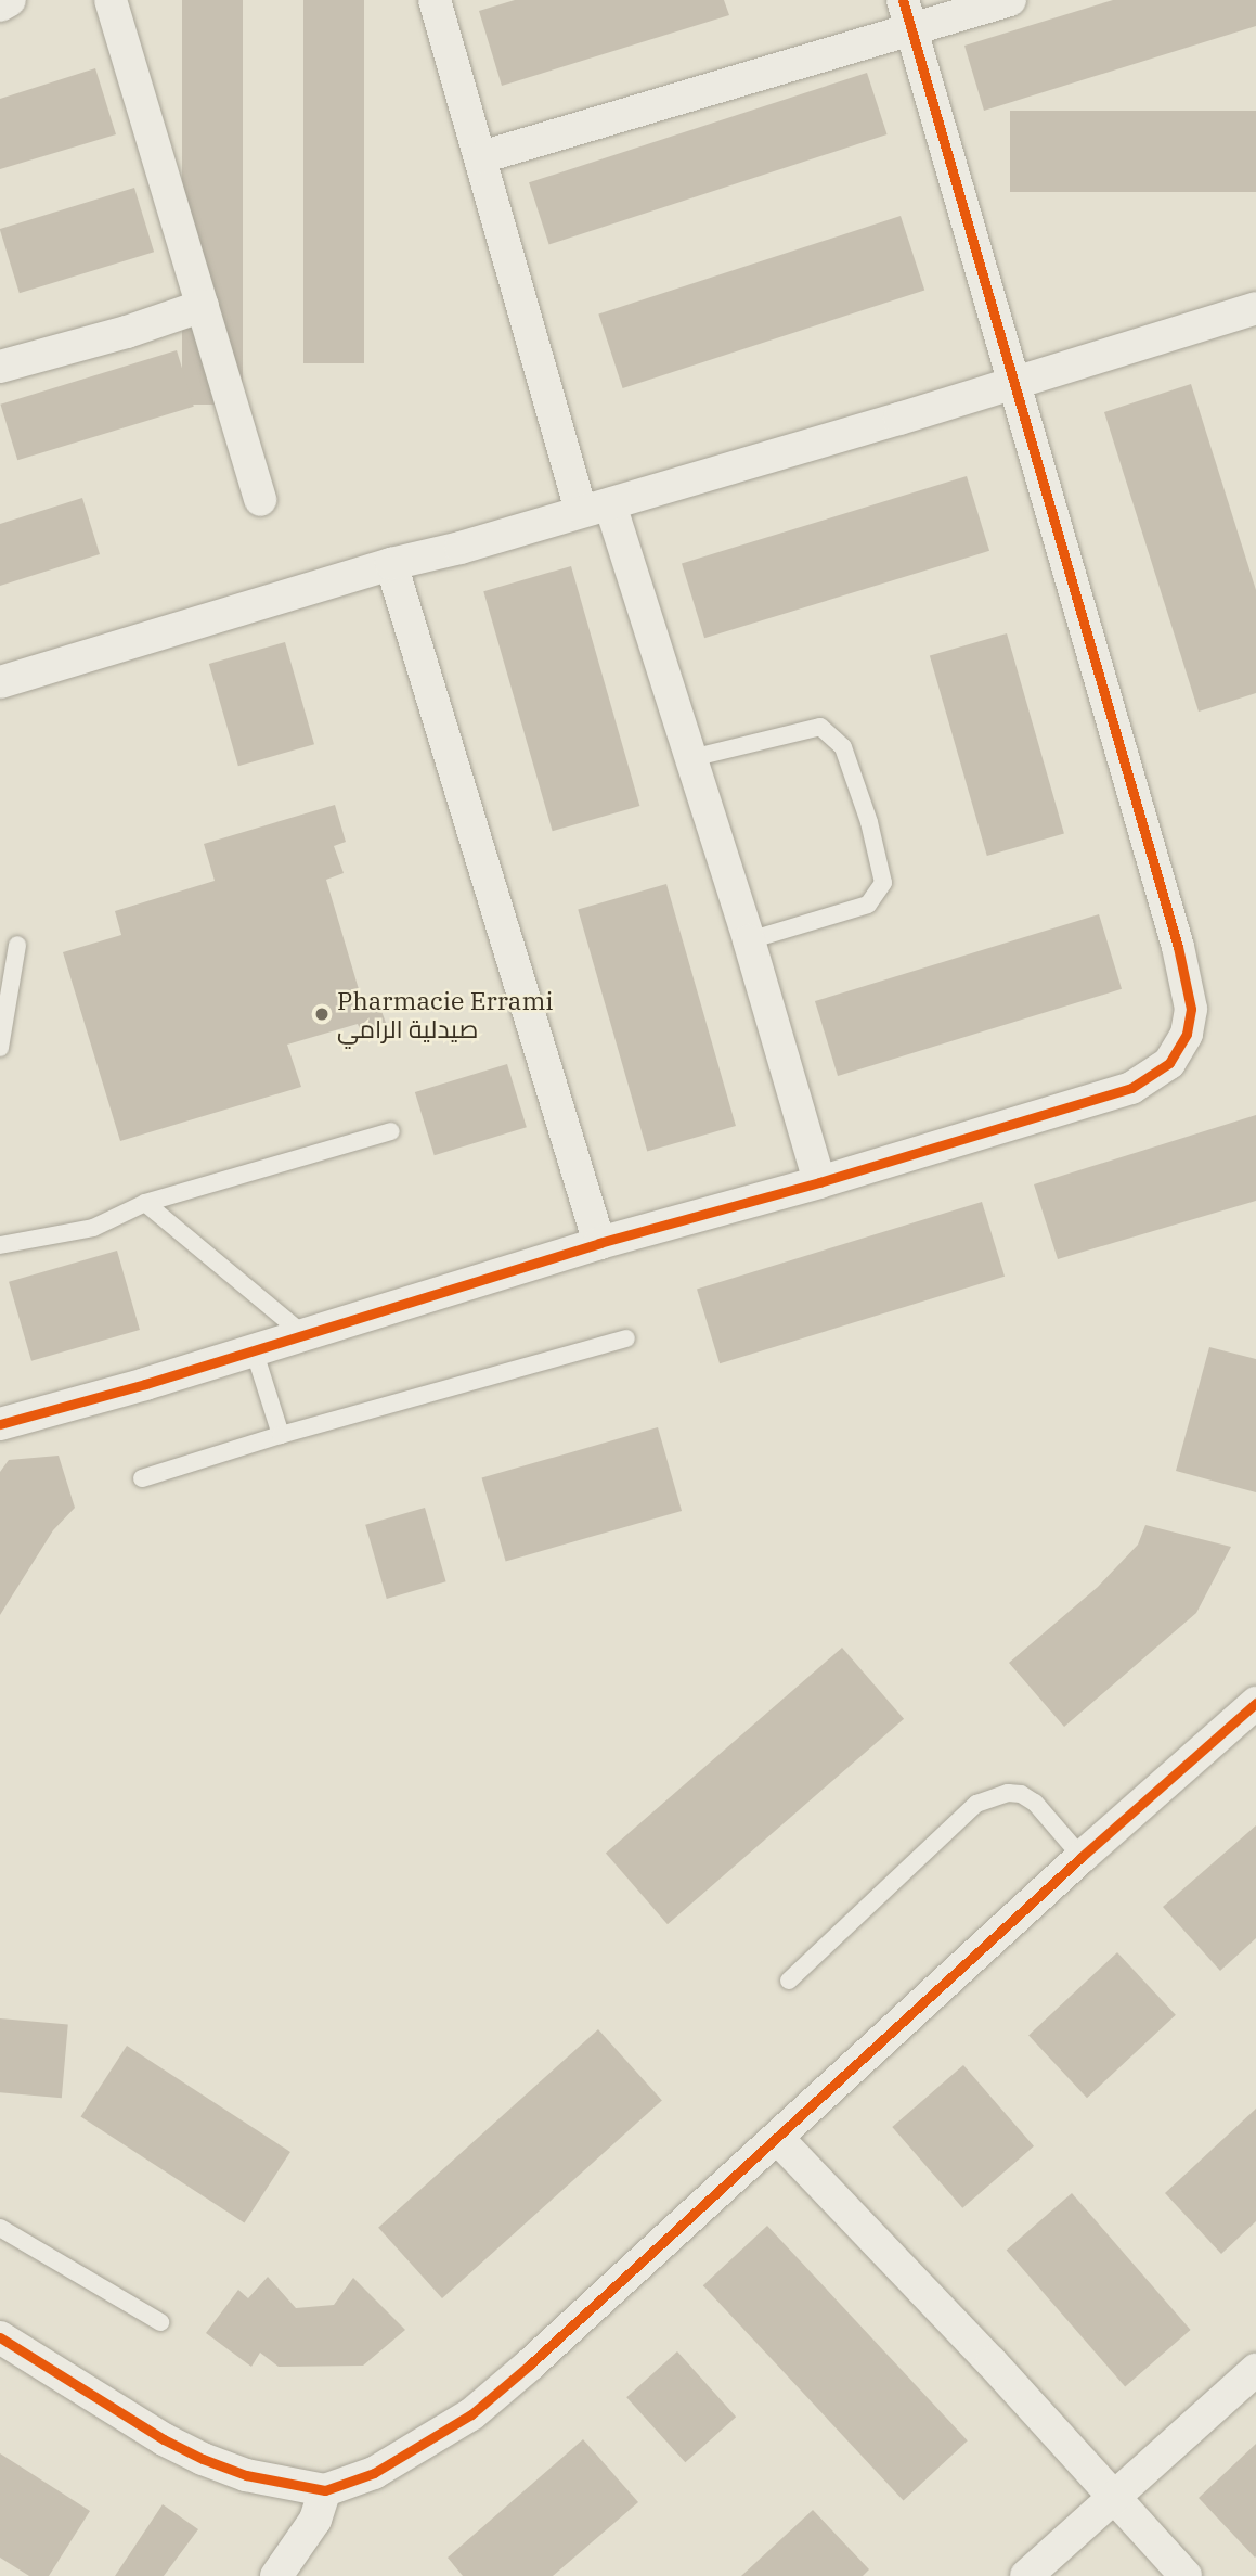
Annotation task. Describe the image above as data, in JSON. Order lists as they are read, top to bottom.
{
  "places": ["Pharmacie Errami صيدلية الرامي"]
}
